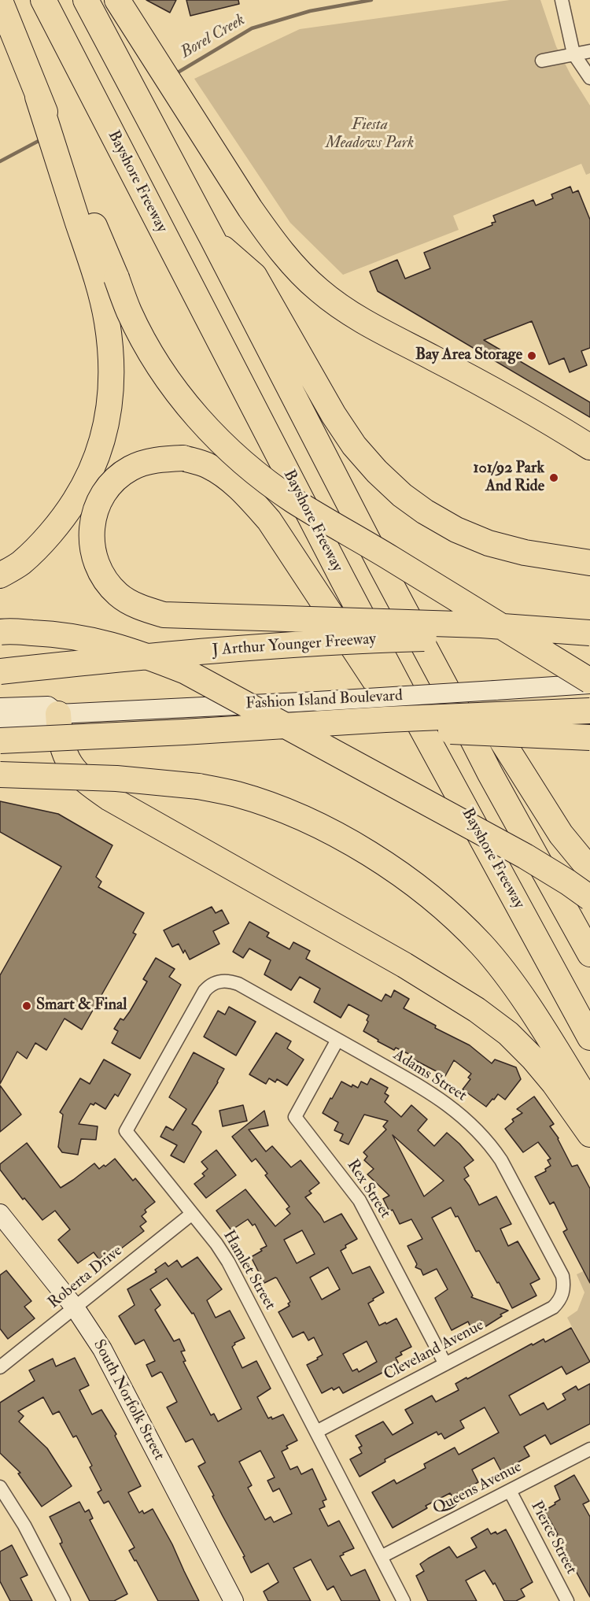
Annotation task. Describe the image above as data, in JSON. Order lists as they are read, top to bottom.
{
  "streets": {
    "highway": ["Bayshore Freeway", "J Arthur Younger Freeway"],
    "main road": ["Fashion Island Boulevard", "South Norfolk Street"],
    "street": [
      "Adams Street",
      "Rex Street",
      "Hamlet Street",
      "Roberta Drive",
      "Cleveland Avenue",
      "Queens Avenue",
      "Pierce Street"
    ]
  },
  "crossings": [
    ["Adams Street", "Rex Street"],
    ["Adams Street", "Hamlet Street"],
    ["Adams Street", "Cleveland Avenue"],
    ["Rex Street", "Cleveland Avenue"],
    ["Hamlet Street", "Roberta Drive"],
    ["Hamlet Street", "Cleveland Avenue"],
    ["Hamlet Street", "Queens Avenue"],
    ["Roberta Drive", "South Norfolk Street"],
    ["Queens Avenue", "Pierce Street"]
  ],
  "water": ["Borel Creek"],
  "parks": ["Fiesta Meadows Park"],
  "places": ["Bay Area Storage", "101/92 Park And Ride", "Smart & Final"]
}
